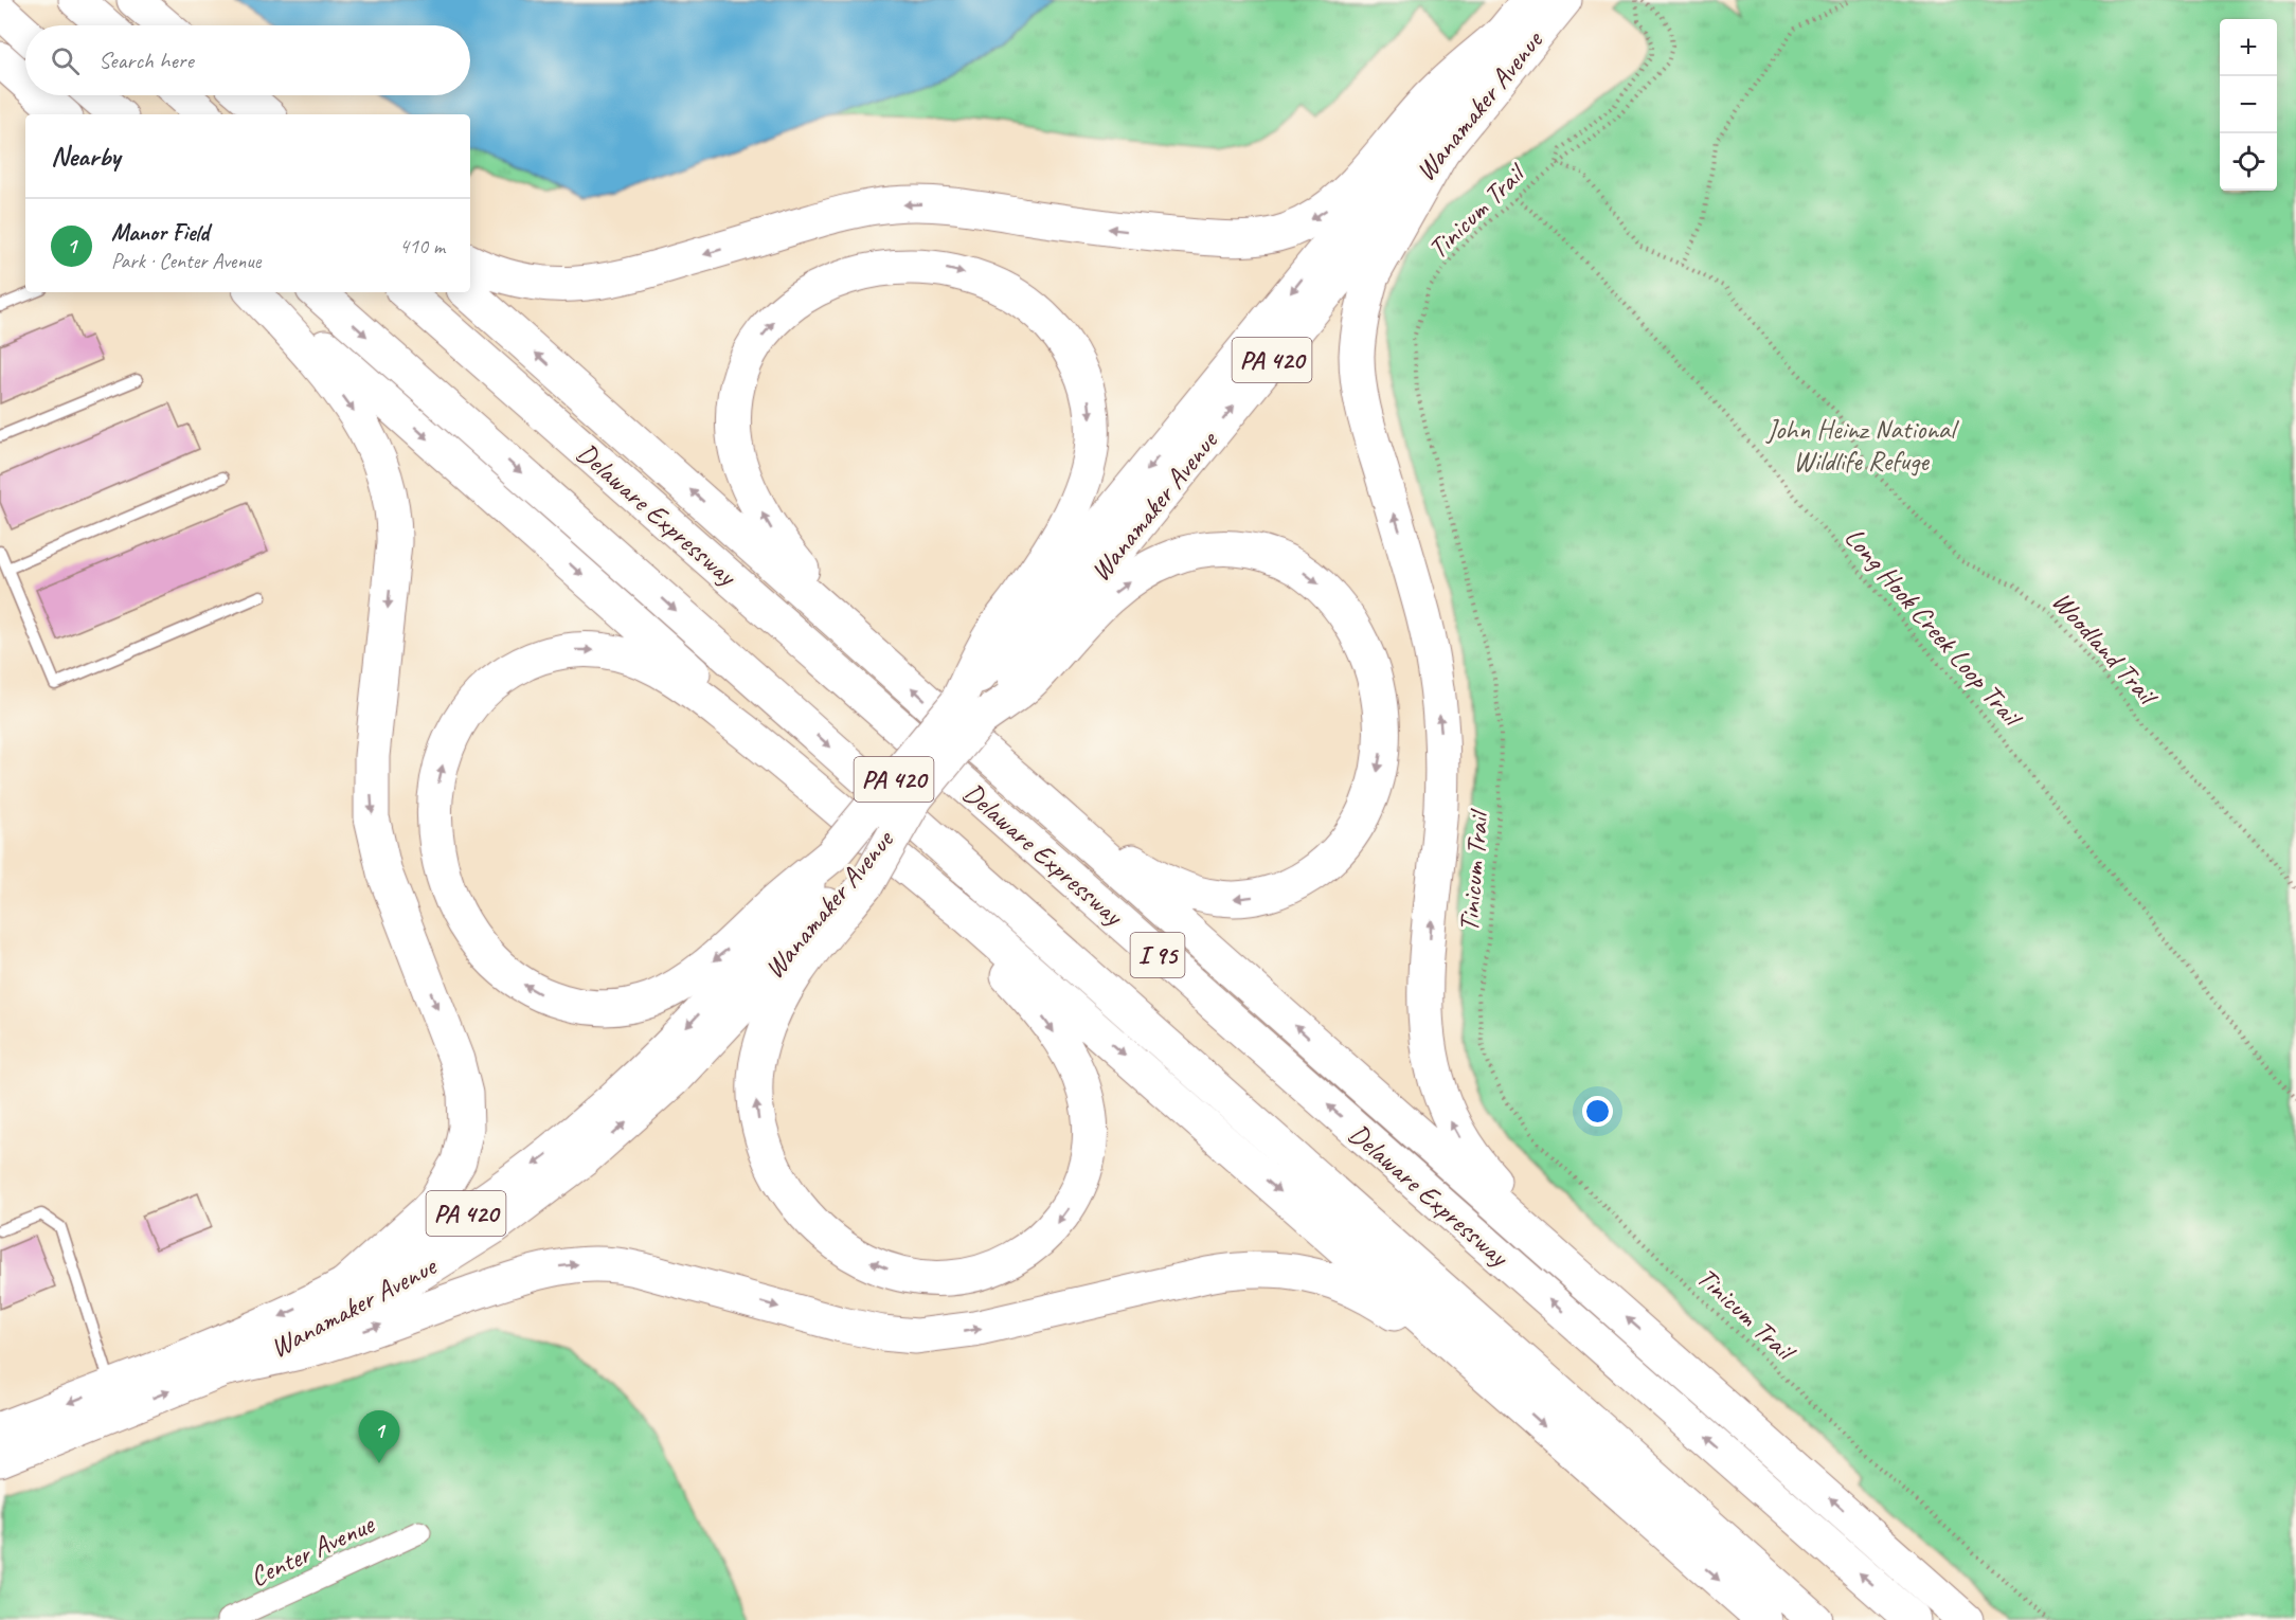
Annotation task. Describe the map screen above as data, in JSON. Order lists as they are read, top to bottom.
{
  "streets": {
    "main road": [
      "Wanamaker Avenue",
      "PA 420",
      "Delaware Expressway",
      "I 95"
    ],
    "street": ["Center Avenue"],
    "path": ["Tinicum Trail", "Long Hook Creek Loop Trail", "Woodland Trail"]
  },
  "crossings": [
    ["Tinicum Trail", "Long Hook Creek Loop Trail"],
    ["Tinicum Trail", "Woodland Trail"]
  ],
  "parks": ["John Heinz National Wildlife Refuge"],
  "page": {
    "map_buttons": ["+", "−"],
    "search": "Search here",
    "heading": "Nearby",
    "list": [
      {
        "mark": "1",
        "name": "Manor Field",
        "note": "Park · Center Avenue",
        "value": "410 m"
      }
    ],
    "pins": "1"
  }
}
